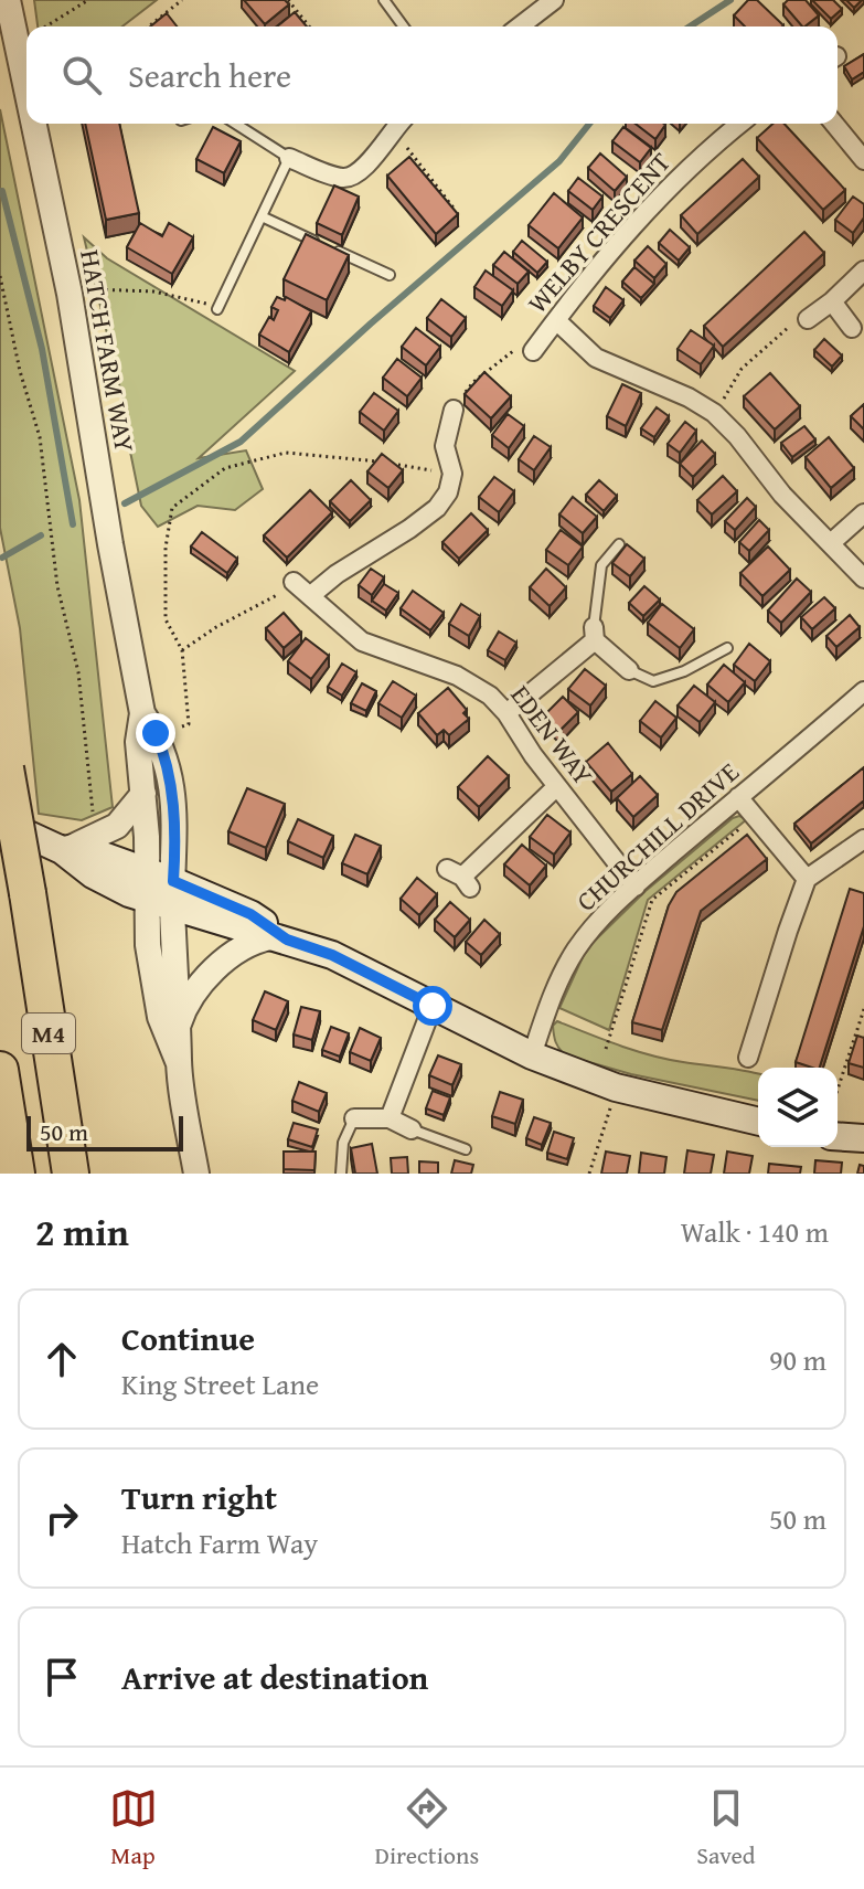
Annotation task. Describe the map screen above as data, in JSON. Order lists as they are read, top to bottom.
{
  "streets": {
    "highway": ["M4"],
    "street": [
      "WELBY CRESCENT",
      "HATCH FARM WAY",
      "EDEN WAY",
      "CHURCHILL DRIVE"
    ]
  },
  "crossings": [
    ["EDEN WAY", "CHURCHILL DRIVE"]
  ],
  "scale_bar": "50 m",
  "page": {
    "search": "Search here",
    "scale": "50 m",
    "heading": ["2 min", "Walk · 140 m"],
    "list": [
      ["Continue", "King Street Lane", "90 m"],
      ["Turn right", "Hatch Farm Way", "50 m"],
      "Arrive at destination"
    ],
    "nav": ["Map", "Directions", "Saved"]
  }
}
